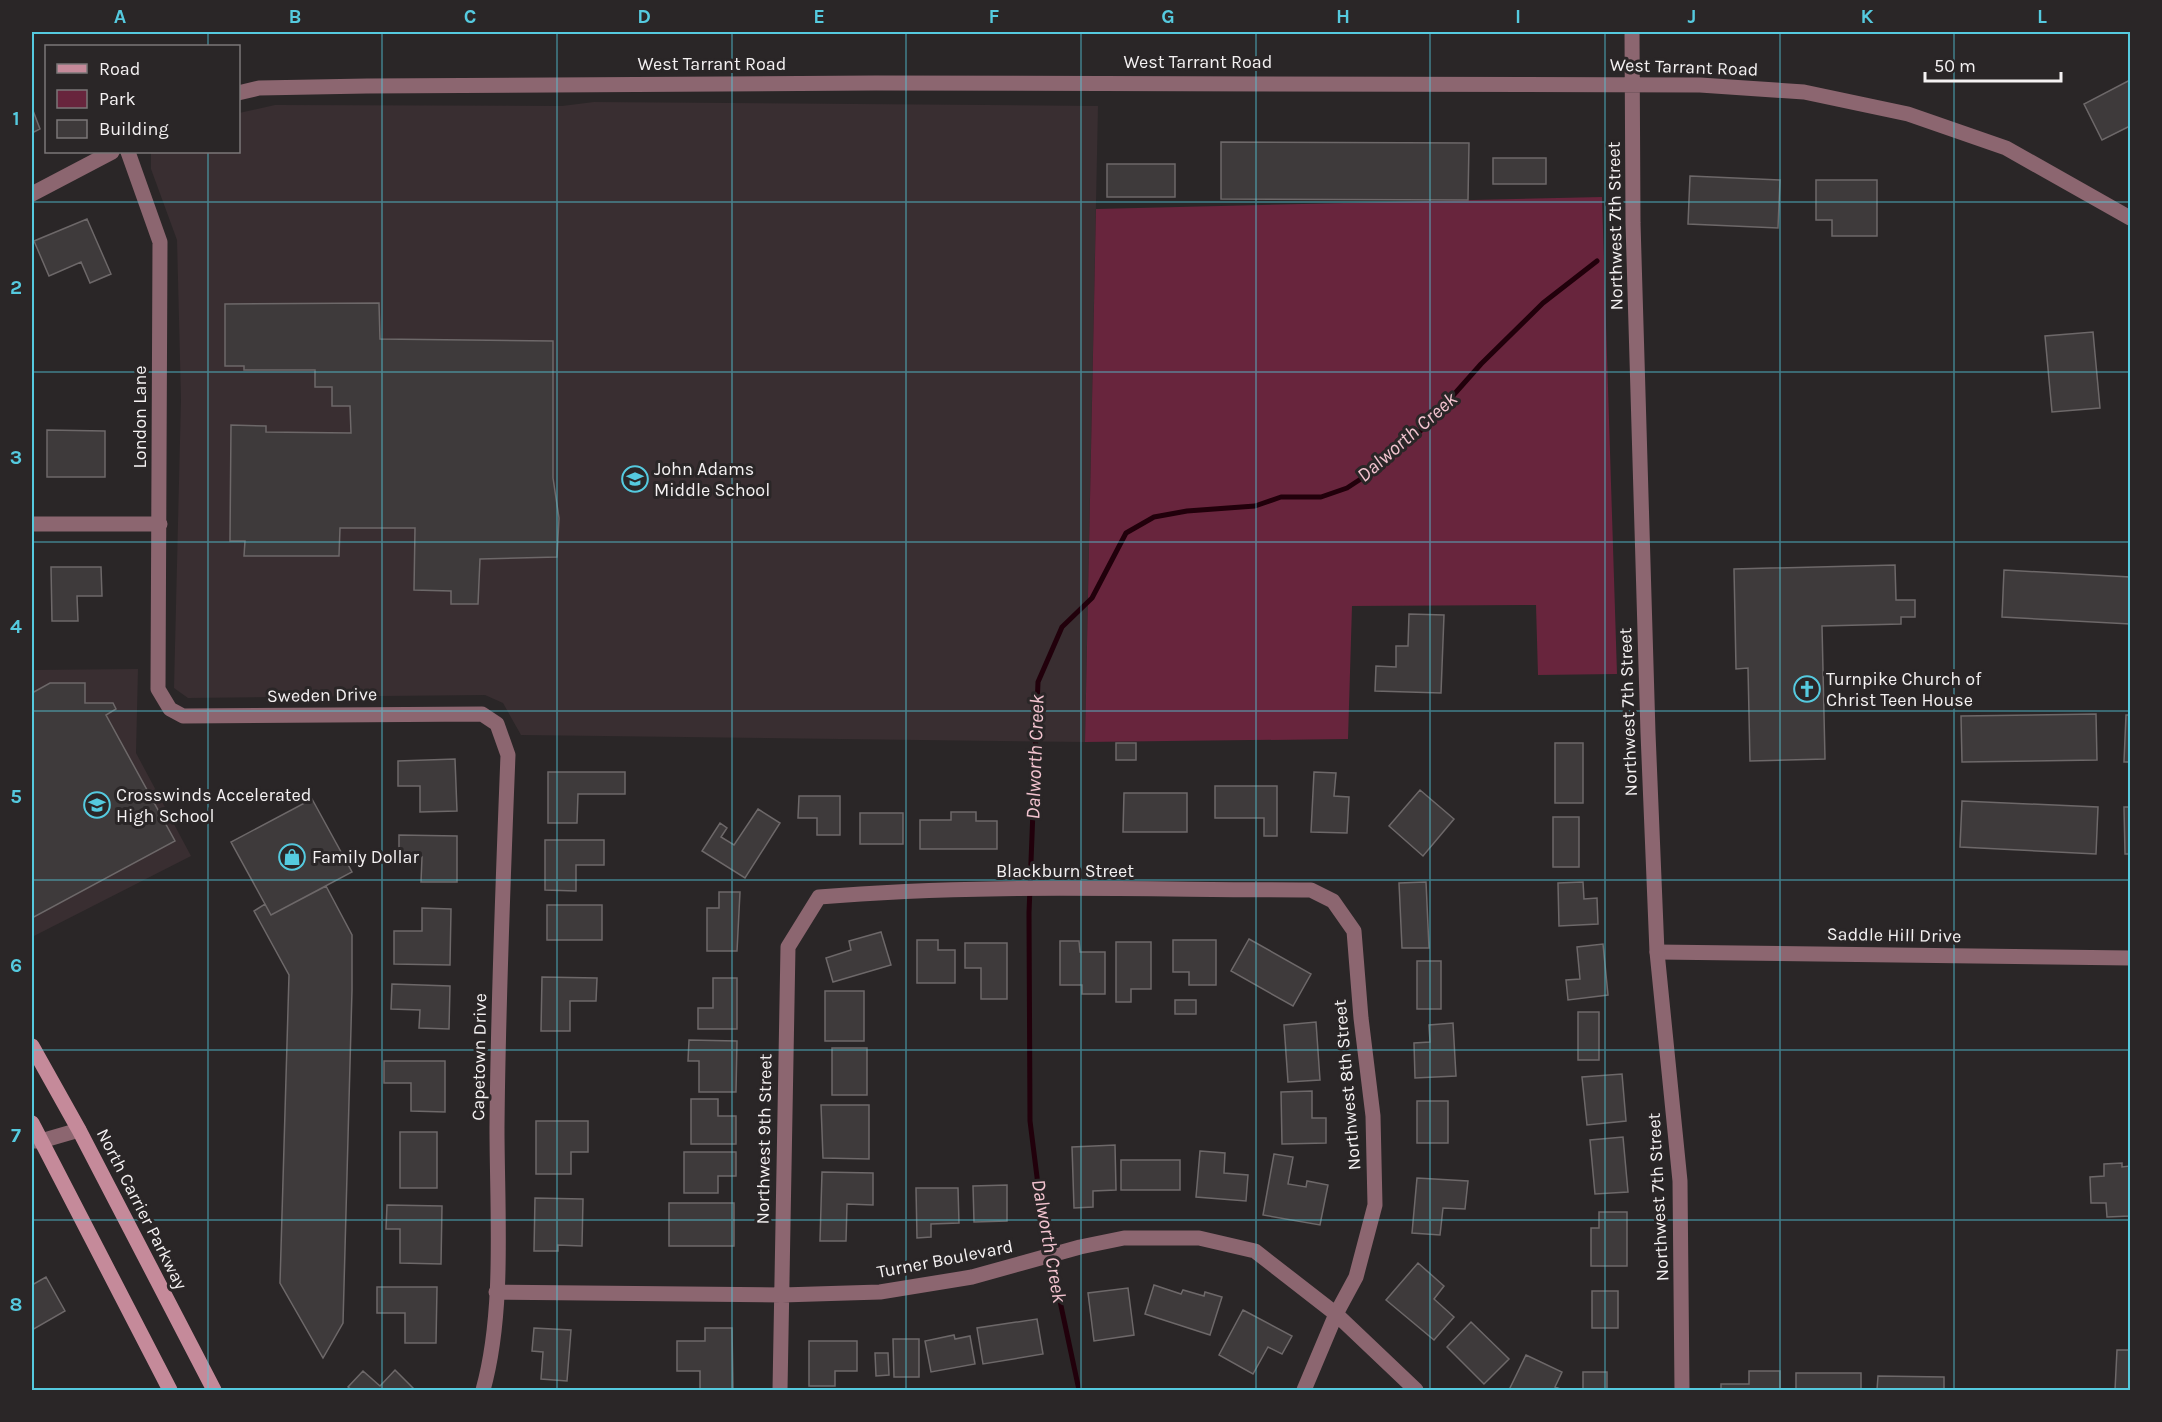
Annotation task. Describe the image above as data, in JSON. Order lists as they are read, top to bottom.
{
  "streets": {
    "main road": ["North Carrier Parkway"],
    "street": [
      "West Tarrant Road",
      "Northwest 7th Street",
      "London Lane",
      "Sweden Drive",
      "Blackburn Street",
      "Saddle Hill Drive",
      "Capetown Drive",
      "Northwest 8th Street",
      "Northwest 9th Street",
      "Turner Boulevard"
    ]
  },
  "crossings": [
    ["West Tarrant Road", "Northwest 7th Street"],
    ["Northwest 7th Street", "Saddle Hill Drive"],
    ["London Lane", "Sweden Drive"],
    ["Sweden Drive", "Capetown Drive"],
    ["Blackburn Street", "Northwest 8th Street"],
    ["Blackburn Street", "Northwest 9th Street"],
    ["Capetown Drive", "Turner Boulevard"],
    ["Northwest 8th Street", "Turner Boulevard"],
    ["Northwest 9th Street", "Turner Boulevard"]
  ],
  "water": ["Dalworth Creek"],
  "places": {
    "school or university": ["John Adams Middle School", "Crosswinds Accelerated High School"],
    "church": ["Turnpike Church of Christ Teen House"],
    "shop": ["Family Dollar"]
  },
  "legend": ["Road", "Park", "Building"],
  "scale_bar": "50 m",
  "grid": {
    "columns": [
      "A",
      "B",
      "C",
      "D",
      "E",
      "F",
      "G",
      "H",
      "I",
      "J",
      "K",
      "L"
    ],
    "rows": [
      "1",
      "2",
      "3",
      "4",
      "5",
      "6",
      "7",
      "8"
    ]
  }
}
